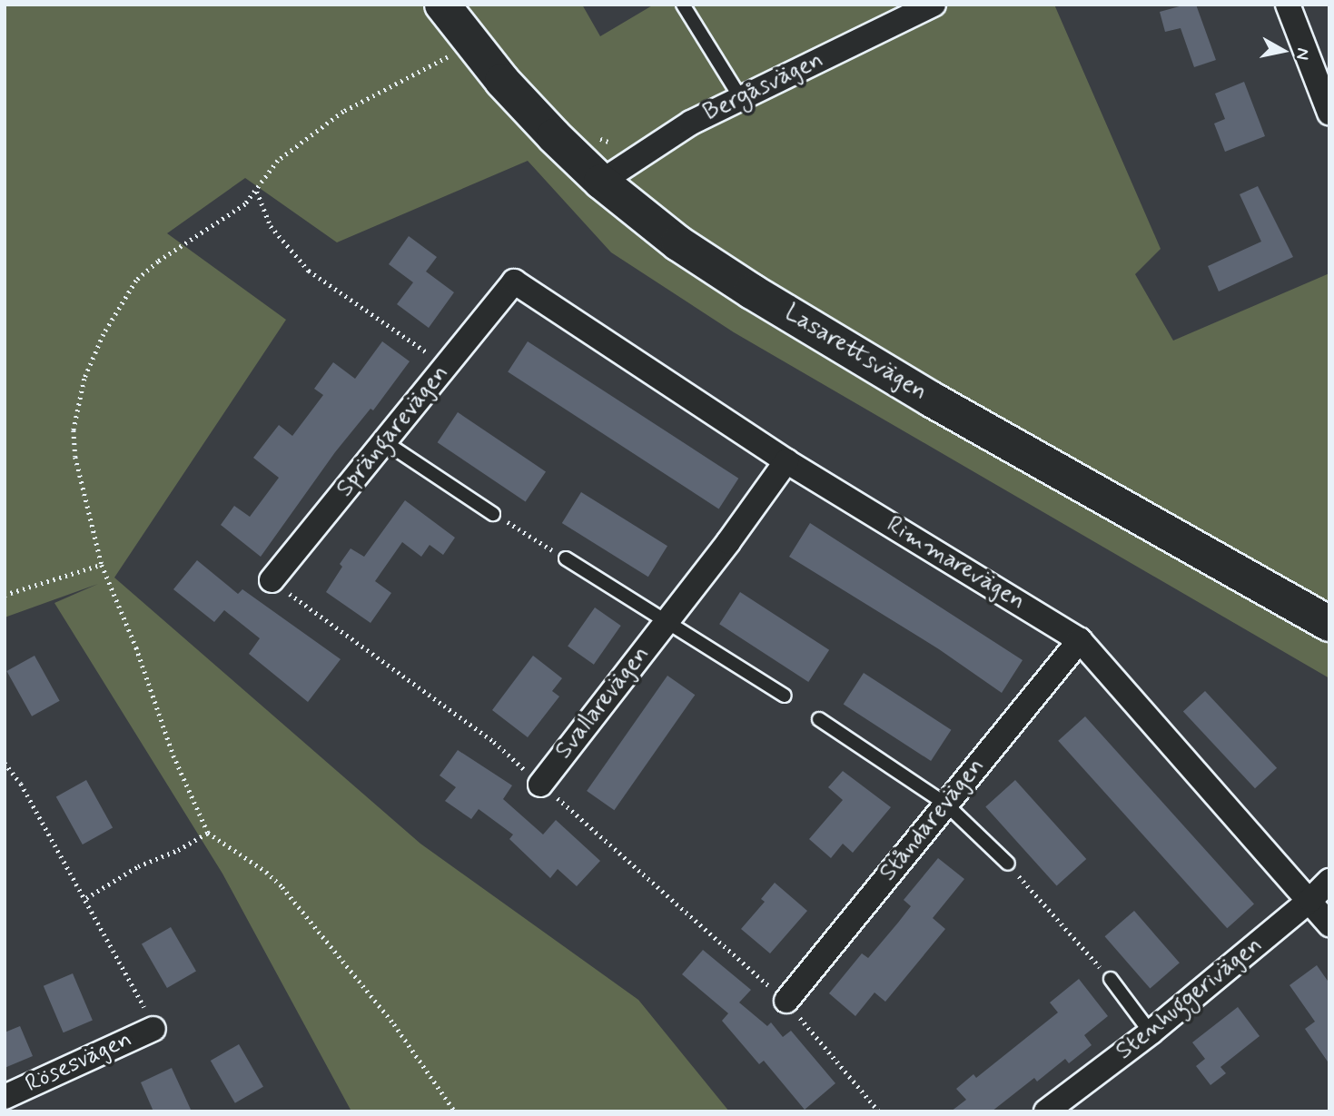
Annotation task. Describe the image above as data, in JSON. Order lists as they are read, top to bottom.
{
  "streets": {
    "street": [
      "Bergåsvägen",
      "Lasarettsvägen",
      "Sprängarevägen",
      "Rimmarevägen",
      "Svallarevägen",
      "Ståndarevägen",
      "Stenhuggerivägen",
      "Rösesvägen"
    ]
  },
  "crossings": [
    ["Bergåsvägen", "Lasarettsvägen"],
    ["Sprängarevägen", "Rimmarevägen"],
    ["Rimmarevägen", "Svallarevägen"],
    ["Rimmarevägen", "Ståndarevägen"],
    ["Rimmarevägen", "Stenhuggerivägen"]
  ],
  "north": "right"
}
